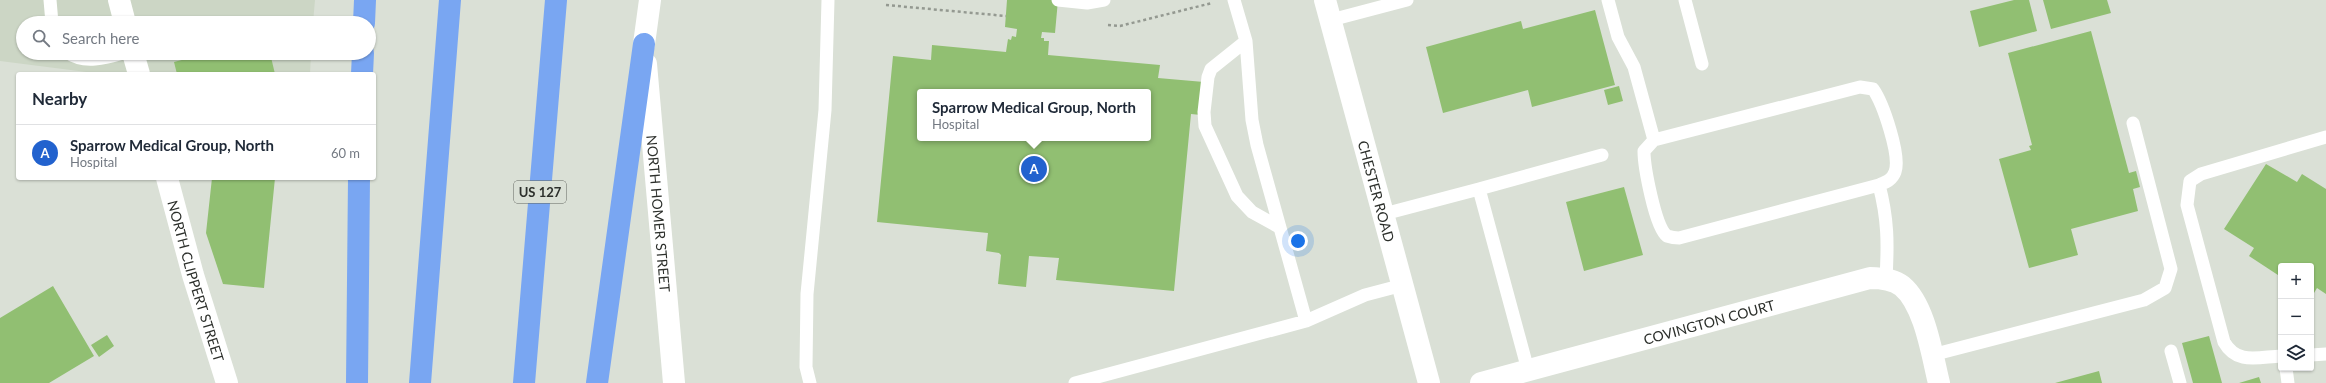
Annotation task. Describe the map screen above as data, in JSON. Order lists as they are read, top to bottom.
{
  "streets": {
    "highway": ["US 127"],
    "street": [
      "CHESTER ROAD",
      "NORTH HOMER STREET",
      "NORTH CLIPPERT STREET",
      "COVINGTON COURT"
    ]
  },
  "page": {
    "search": "Search here",
    "heading": "Nearby",
    "popup": ["Sparrow Medical Group, North", "Hospital"],
    "list": [
      {
        "mark": "A",
        "name": "Sparrow Medical Group, North",
        "note": "Hospital",
        "value": "60 m"
      }
    ],
    "pins": "A",
    "map_buttons": ["+", "−"]
  }
}
